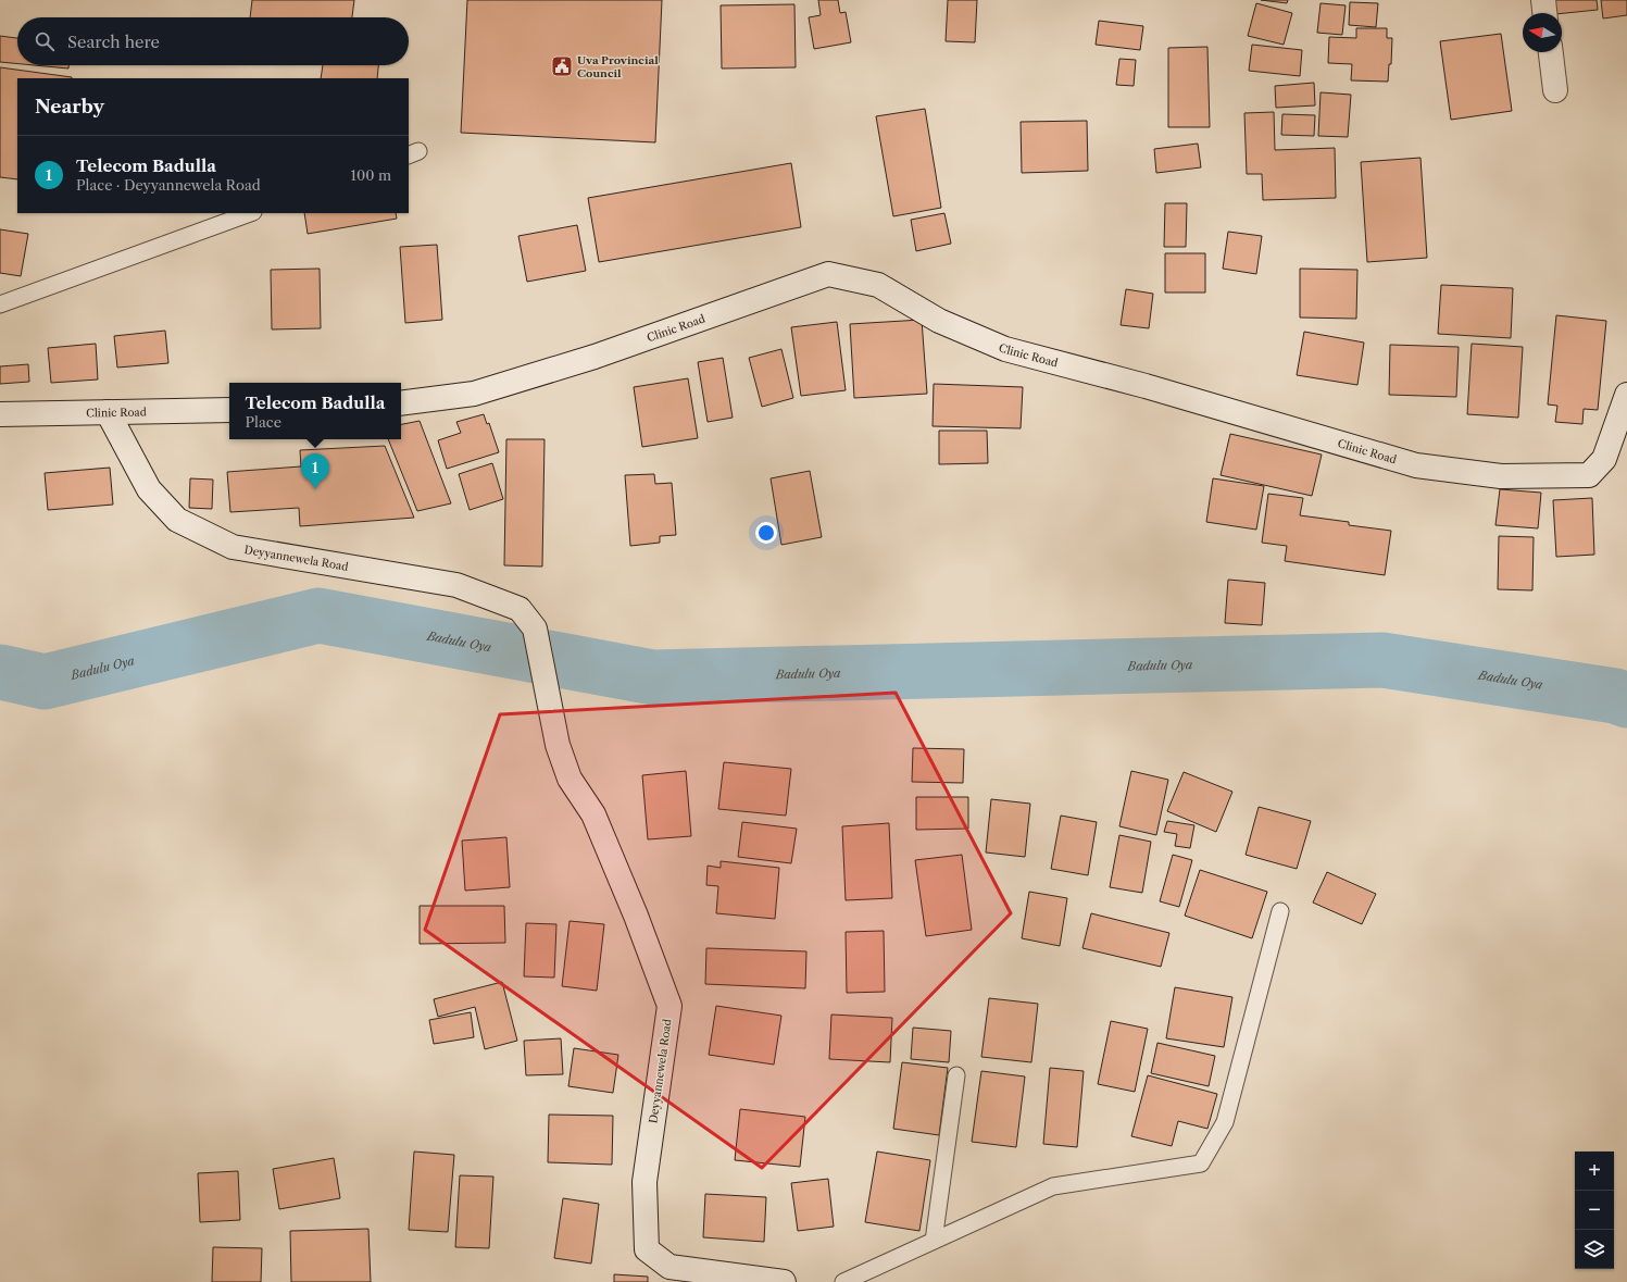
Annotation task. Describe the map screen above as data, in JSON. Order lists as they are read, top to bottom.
{
  "streets": {
    "street": ["Clinic Road", "Deyyannewela Road"]
  },
  "crossings": [
    ["Clinic Road", "Deyyannewela Road"]
  ],
  "water": ["Badulu Oya"],
  "places": {
    "public building": ["Uva Provincial Council"]
  },
  "north": "left",
  "page": {
    "search": "Search here",
    "heading": "Nearby",
    "list": [
      {
        "mark": "1",
        "name": "Telecom Badulla",
        "note": "Place · Deyyannewela Road",
        "value": "100 m"
      }
    ],
    "popup": ["Telecom Badulla", "Place"],
    "pins": "1",
    "map_buttons": ["+", "−"]
  }
}
